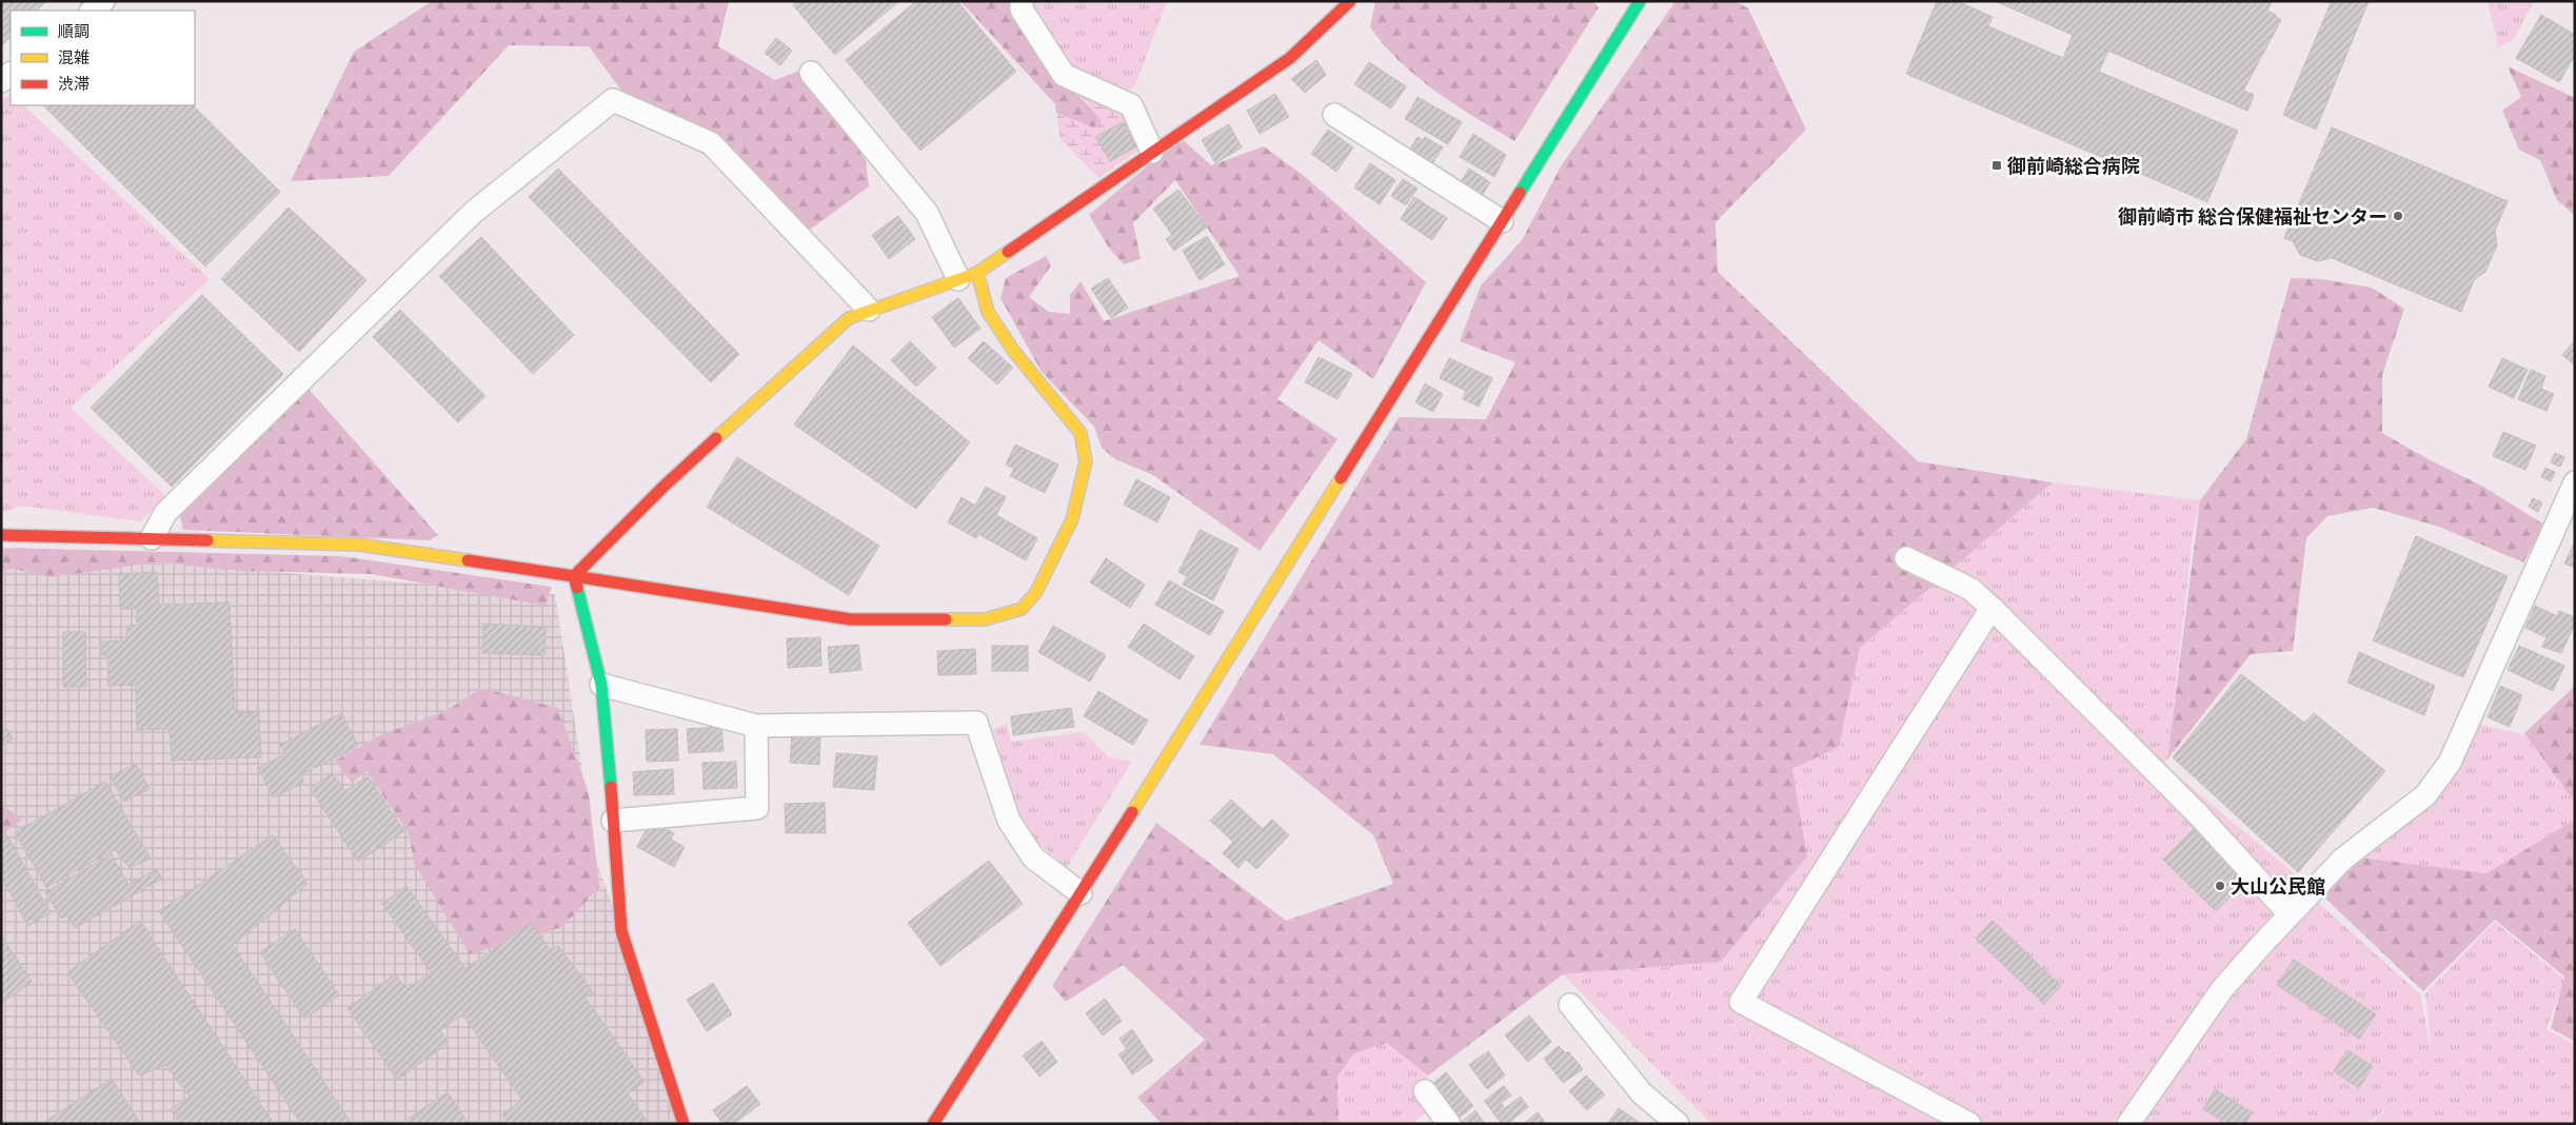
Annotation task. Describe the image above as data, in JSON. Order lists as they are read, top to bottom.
{
  "places": {
    "transit": ["御前崎総合病院"],
    "other": ["御前崎市 総合保健福祉センター", "大山公民館"]
  },
  "legend": ["順調", "混雑", "渋滞"]
}
